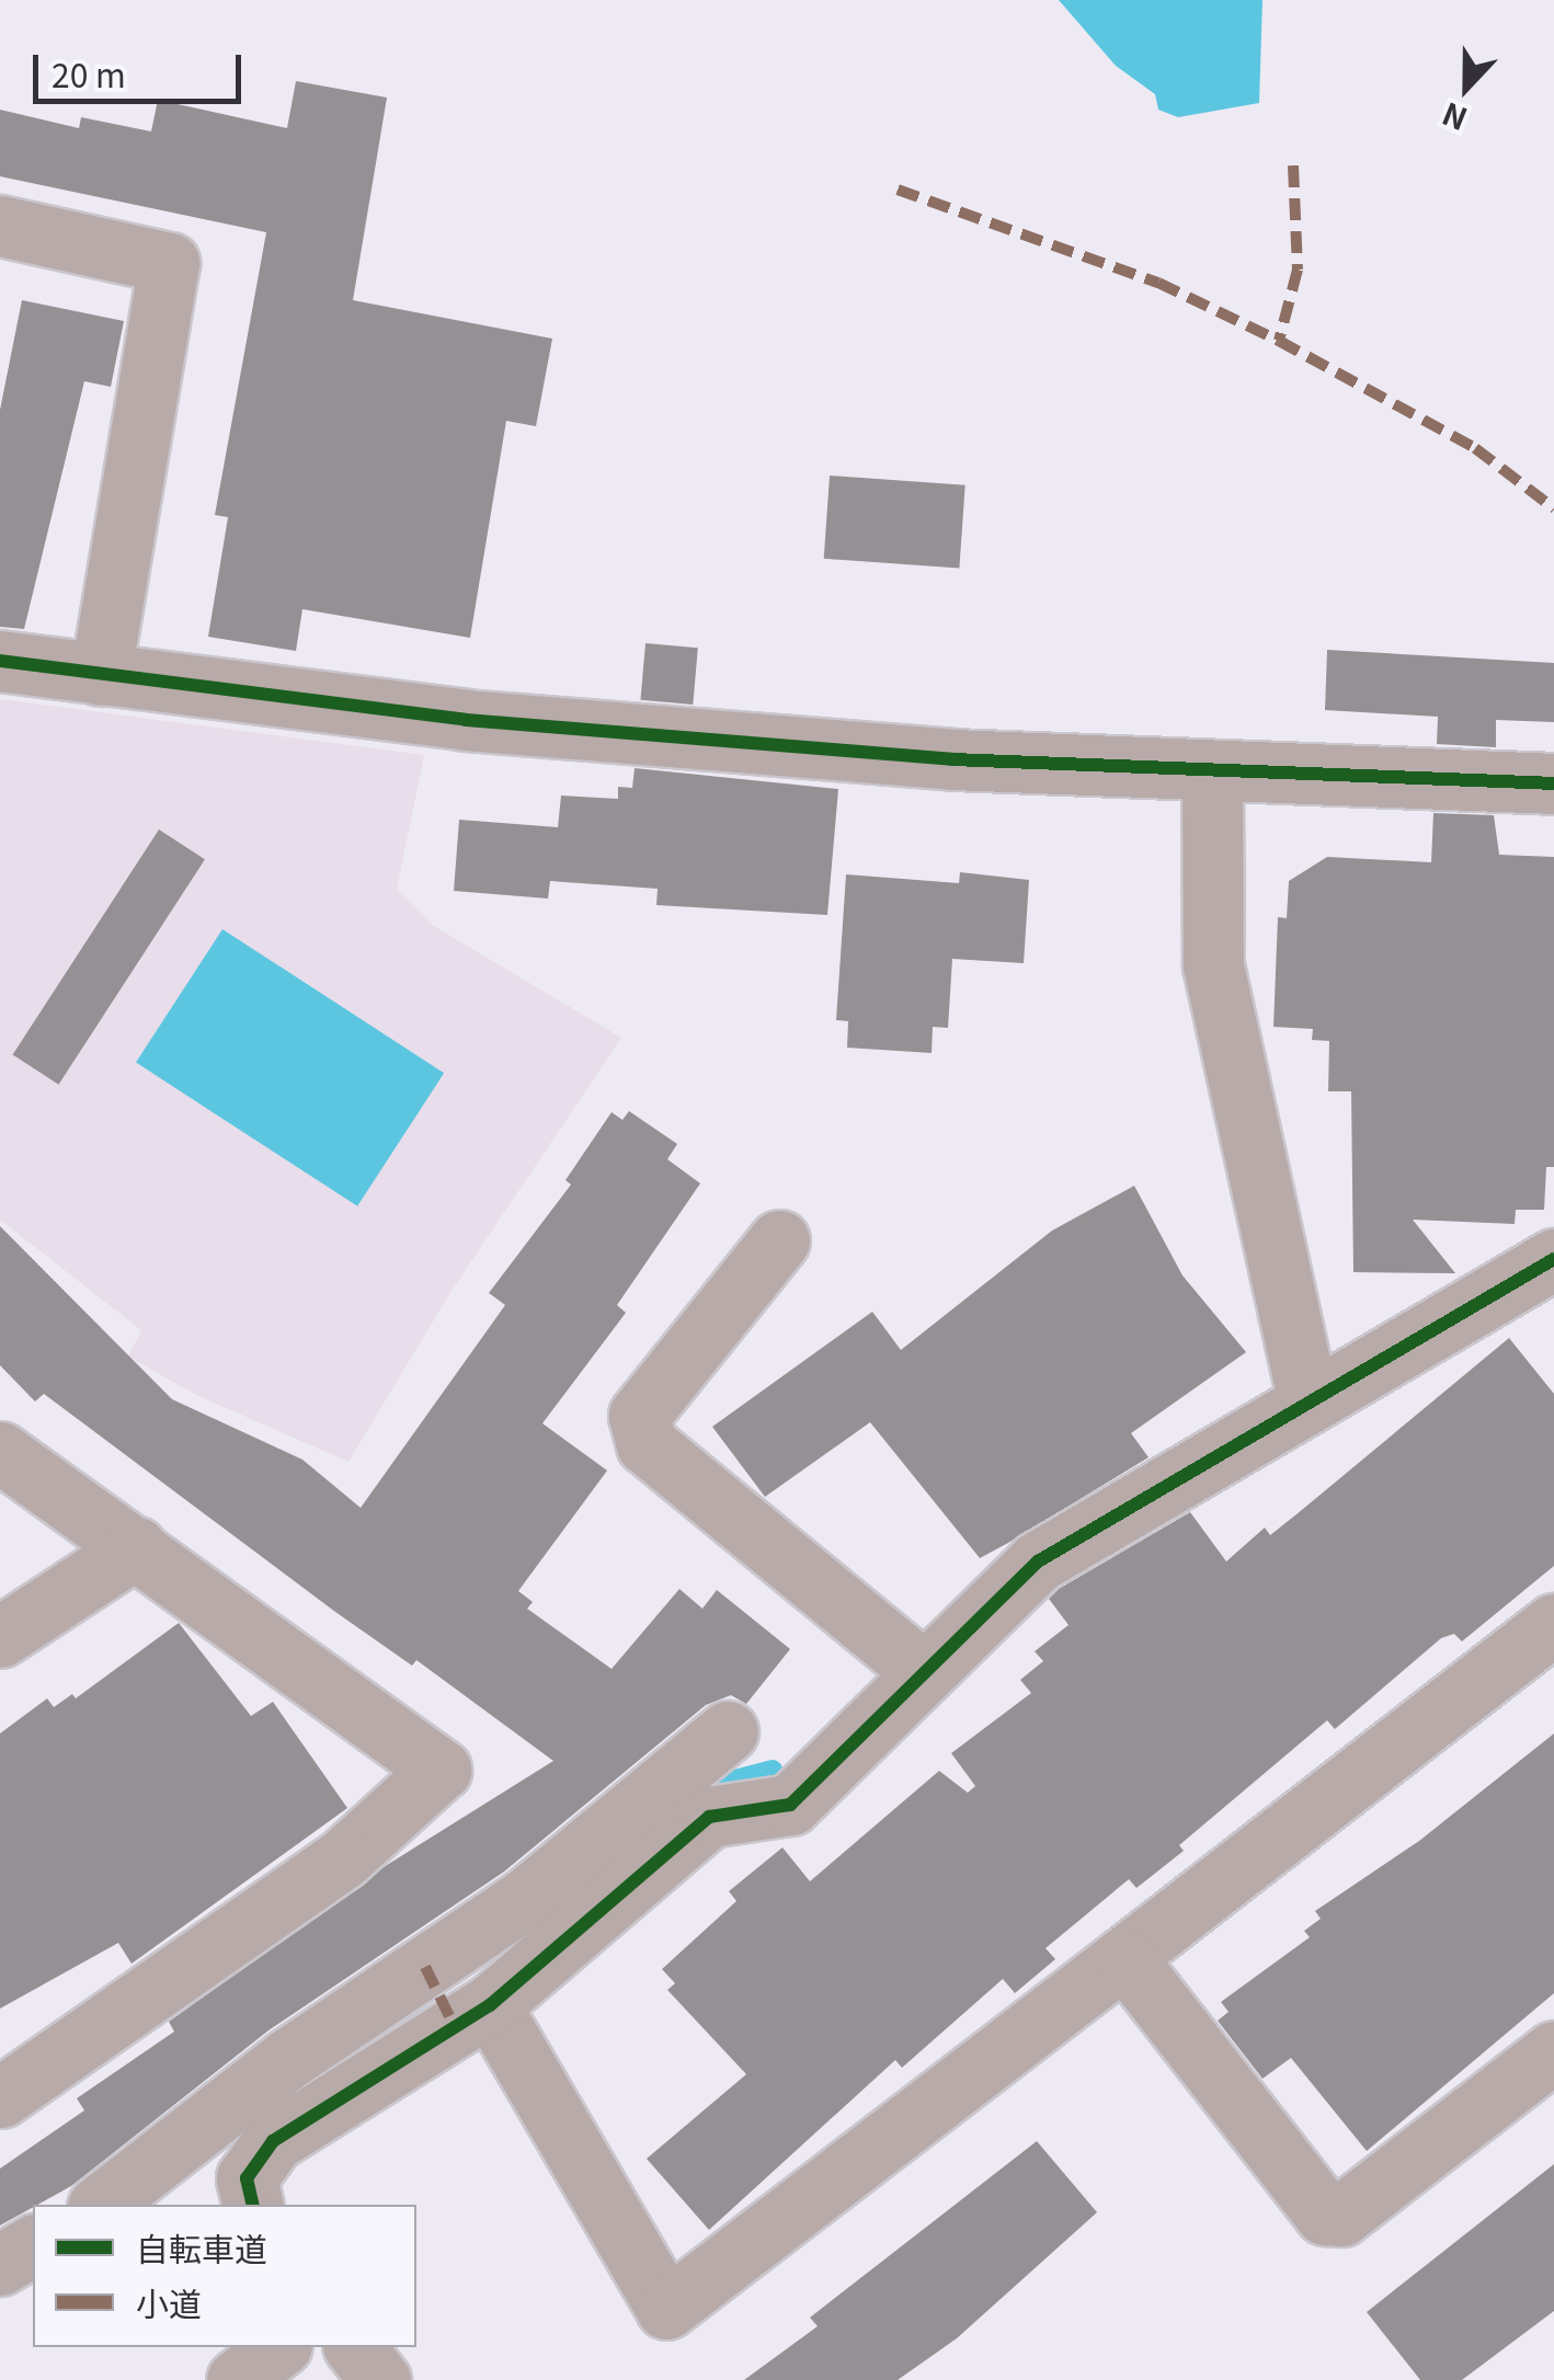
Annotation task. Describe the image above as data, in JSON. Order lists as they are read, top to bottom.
{
  "legend": ["自転車道", "小道"],
  "scale_bar": "20 m",
  "north": "bottom"
}
